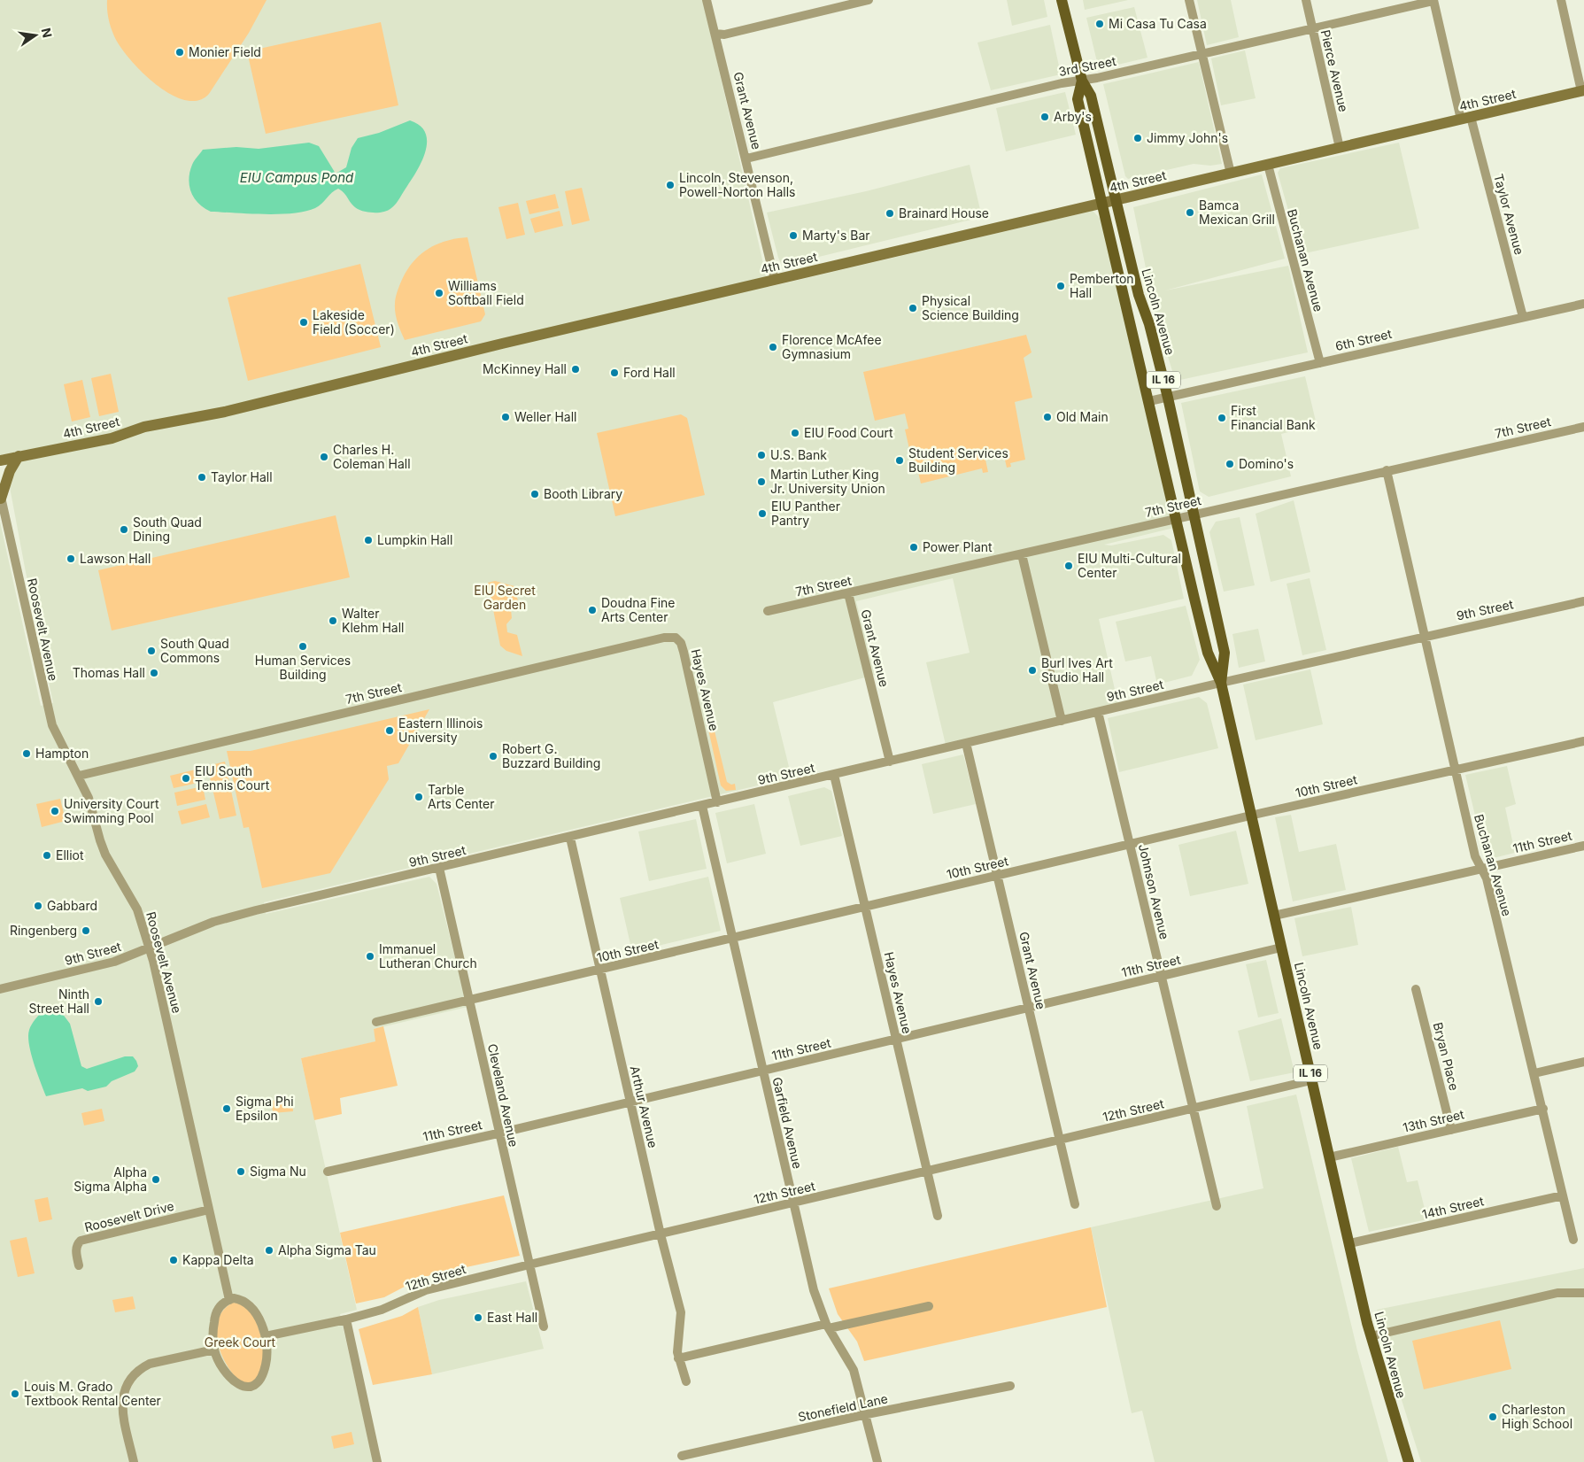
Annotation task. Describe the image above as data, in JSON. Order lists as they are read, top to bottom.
{
  "streets": {
    "main road": ["Lincoln Avenue", "IL 16"],
    "street": [
      "3rd Street",
      "Pierce Avenue",
      "4th Street",
      "Grant Avenue",
      "Taylor Avenue",
      "Buchanan Avenue",
      "6th Street",
      "7th Street",
      "9th Street",
      "Roosevelt Avenue",
      "Hayes Avenue",
      "10th Street",
      "11th Street",
      "Johnson Avenue",
      "Bryan Place",
      "Cleveland Avenue",
      "Arthur Avenue",
      "12th Street",
      "13th Street",
      "Garfield Avenue",
      "14th Street",
      "Roosevelt Drive",
      "Stonefield Lane"
    ]
  },
  "crossings": [
    ["3rd Street", "Pierce Avenue"],
    ["3rd Street", "Grant Avenue"],
    ["3rd Street", "Taylor Avenue"],
    ["3rd Street", "Lincoln Avenue"],
    ["Pierce Avenue", "4th Street"],
    ["4th Street", "Grant Avenue"],
    ["4th Street", "Taylor Avenue"],
    ["4th Street", "Buchanan Avenue"],
    ["4th Street", "Lincoln Avenue"],
    ["Grant Avenue", "7th Street"],
    ["Grant Avenue", "9th Street"],
    ["Grant Avenue", "10th Street"],
    ["Grant Avenue", "11th Street"],
    ["Grant Avenue", "12th Street"],
    ["Taylor Avenue", "6th Street"],
    ["Buchanan Avenue", "6th Street"],
    ["Buchanan Avenue", "7th Street"],
    ["Buchanan Avenue", "9th Street"],
    ["Buchanan Avenue", "10th Street"],
    ["Buchanan Avenue", "11th Street"],
    ["Buchanan Avenue", "13th Street"],
    ["Buchanan Avenue", "14th Street"],
    ["Lincoln Avenue", "6th Street"],
    ["Lincoln Avenue", "7th Street"],
    ["Lincoln Avenue", "9th Street"],
    ["Lincoln Avenue", "10th Street"],
    ["Lincoln Avenue", "11th Street"],
    ["Lincoln Avenue", "12th Street"],
    ["Lincoln Avenue", "13th Street"],
    ["Lincoln Avenue", "14th Street"],
    ["7th Street", "Roosevelt Avenue"],
    ["7th Street", "Hayes Avenue"],
    ["9th Street", "Roosevelt Avenue"],
    ["9th Street", "Hayes Avenue"],
    ["9th Street", "Johnson Avenue"],
    ["9th Street", "Cleveland Avenue"],
    ["9th Street", "Arthur Avenue"],
    ["9th Street", "Garfield Avenue"],
    ["Roosevelt Avenue", "12th Street"],
    ["Roosevelt Avenue", "Roosevelt Drive"],
    ["Hayes Avenue", "10th Street"],
    ["Hayes Avenue", "11th Street"],
    ["Hayes Avenue", "12th Street"],
    ["10th Street", "Johnson Avenue"],
    ["10th Street", "Cleveland Avenue"],
    ["10th Street", "Arthur Avenue"],
    ["10th Street", "Garfield Avenue"],
    ["11th Street", "Johnson Avenue"],
    ["11th Street", "Cleveland Avenue"],
    ["11th Street", "Arthur Avenue"],
    ["11th Street", "Garfield Avenue"],
    ["Johnson Avenue", "12th Street"],
    ["Bryan Place", "13th Street"],
    ["Cleveland Avenue", "12th Street"],
    ["Arthur Avenue", "12th Street"],
    ["12th Street", "Garfield Avenue"],
    ["Garfield Avenue", "Stonefield Lane"]
  ],
  "water": ["EIU Campus Pond"],
  "parks": ["EIU Secret Garden", "Greek Court"],
  "places": [
    "Mi Casa Tu Casa",
    "Monier Field",
    "Arby's",
    "Jimmy John's",
    "Lincoln, Stevenson, Powell-Norton Halls",
    "Bamca Mexican Grill",
    "Brainard House",
    "Marty's Bar",
    "Pemberton Hall",
    "Williams Softball Field",
    "Physical Science Building",
    "Lakeside Field (Soccer)",
    "Florence McAfee Gymnasium",
    "McKinney Hall",
    "Ford Hall",
    "Weller Hall",
    "Old Main",
    "First Financial Bank",
    "EIU Food Court",
    "U.S. Bank",
    "Charles H. Coleman Hall",
    "Student Services Building",
    "Domino's",
    "Taylor Hall",
    "Martin Luther King Jr. University Union",
    "Booth Library",
    "EIU Panther Pantry",
    "South Quad Dining",
    "Lumpkin Hall",
    "Power Plant",
    "Lawson Hall",
    "EIU Multi-Cultural Center",
    "Doudna Fine Arts Center",
    "Walter Klehm Hall",
    "Human Services Building",
    "South Quad Commons",
    "Burl Ives Art Studio Hall",
    "Thomas Hall",
    "Eastern Illinois University",
    "Hampton",
    "Robert G. Buzzard Building",
    "EIU South Tennis Court",
    "Tarble Arts Center",
    "University Court Swimming Pool",
    "Elliot",
    "Gabbard",
    "Ringenberg",
    "Immanuel Lutheran Church",
    "Ninth Street Hall",
    "Sigma Phi Epsilon",
    "Sigma Nu",
    "Alpha Sigma Alpha",
    "Alpha Sigma Tau",
    "Kappa Delta",
    "East Hall",
    "Louis M. Grado Textbook Rental Center",
    "Charleston High School"
  ],
  "north": "right"
}
